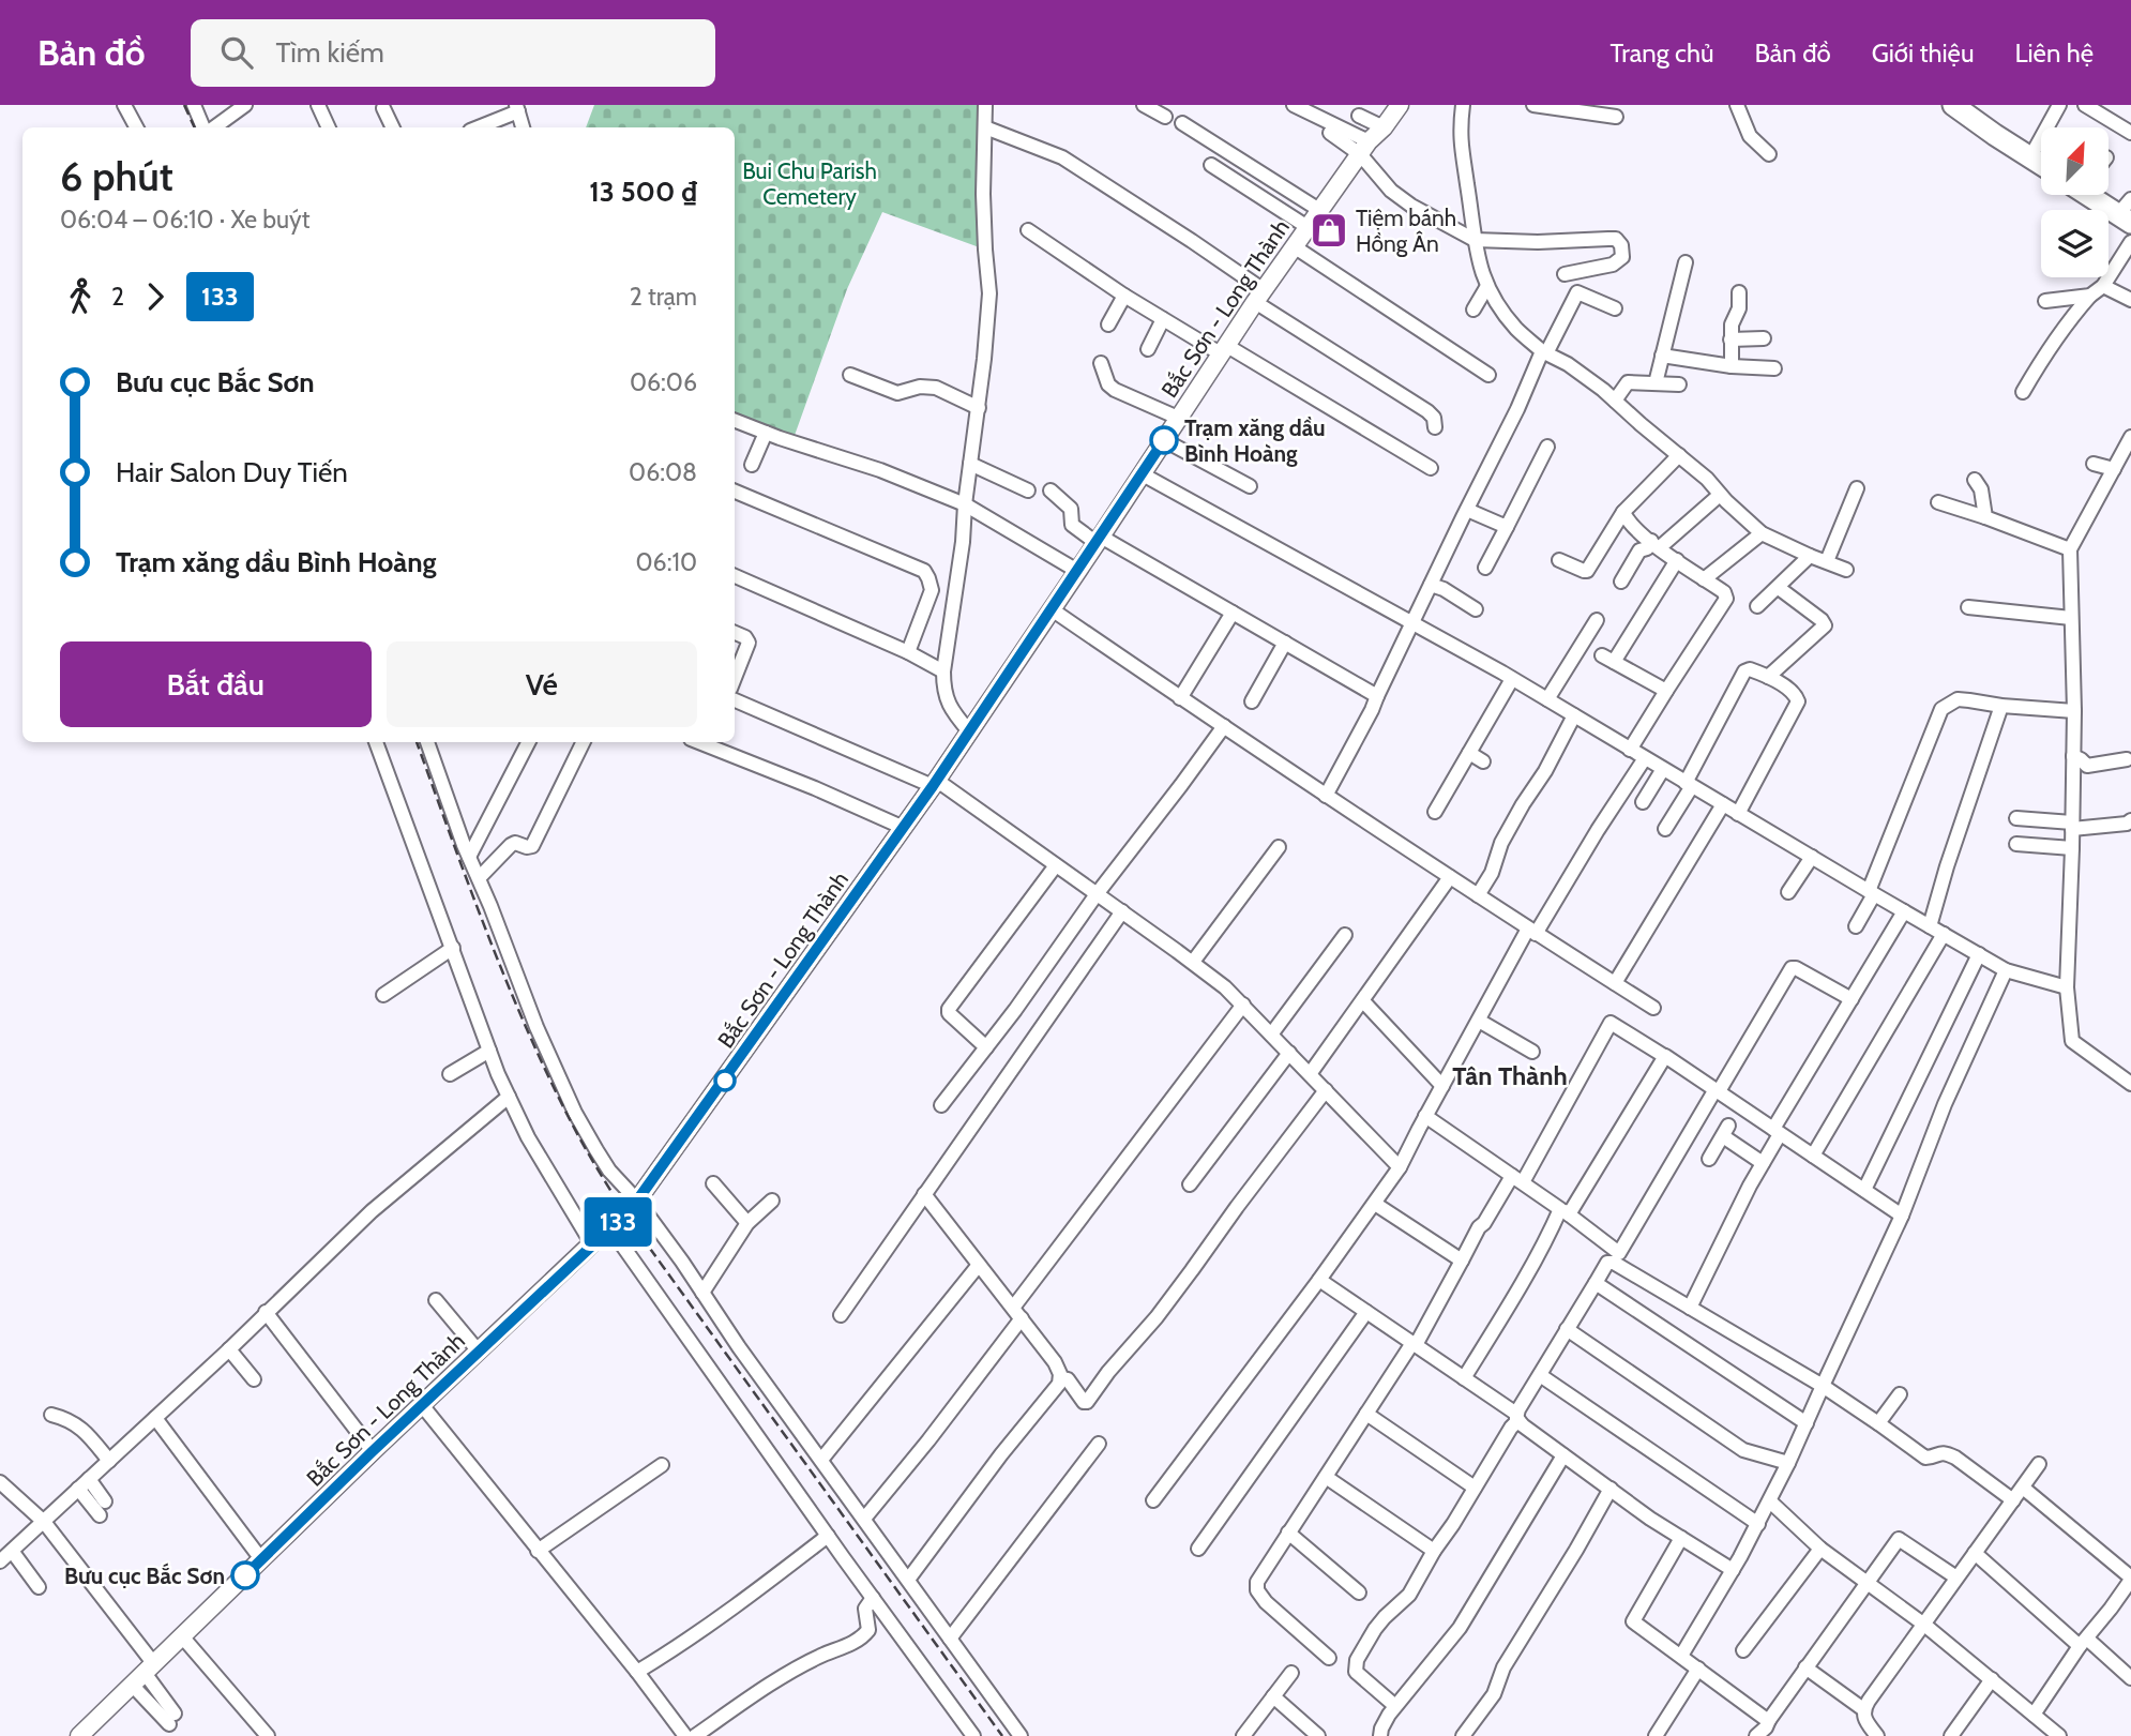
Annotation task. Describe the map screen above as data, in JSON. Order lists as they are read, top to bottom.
{
  "streets": {
    "main road": ["Bắc Sơn - Long Thành"]
  },
  "districts": ["Tân Thành"],
  "parks": ["Bui Chu Parish Cemetery"],
  "places": {
    "shop": ["Tiệm bánh Hồng Ân"],
    "other": ["Trạm xăng dầu Bình Hoàng", "Bưu cục Bắc Sơn"]
  },
  "lines": ["bus line 133"],
  "north": "top right",
  "page": {
    "header": "Bản đồ",
    "search": "Tìm kiếm",
    "nav": [
      "Trang chủ",
      "Bản đồ",
      "Giới thiệu",
      "Liên hệ"
    ],
    "on_map": "133",
    "heading": ["6 phút", "06:04 – 06:10 · Xe buýt", "13 500 ₫"],
    "legs": ["2", "133", "2 trạm"],
    "list": [
      {
        "name": "Bưu cục Bắc Sơn",
        "value": "06:06"
      },
      {
        "name": "Hair Salon Duy Tiến",
        "value": "06:08"
      },
      {
        "name": "Trạm xăng dầu Bình Hoàng",
        "value": "06:10"
      }
    ],
    "buttons": ["Bắt đầu", "Vé"]
  }
}
